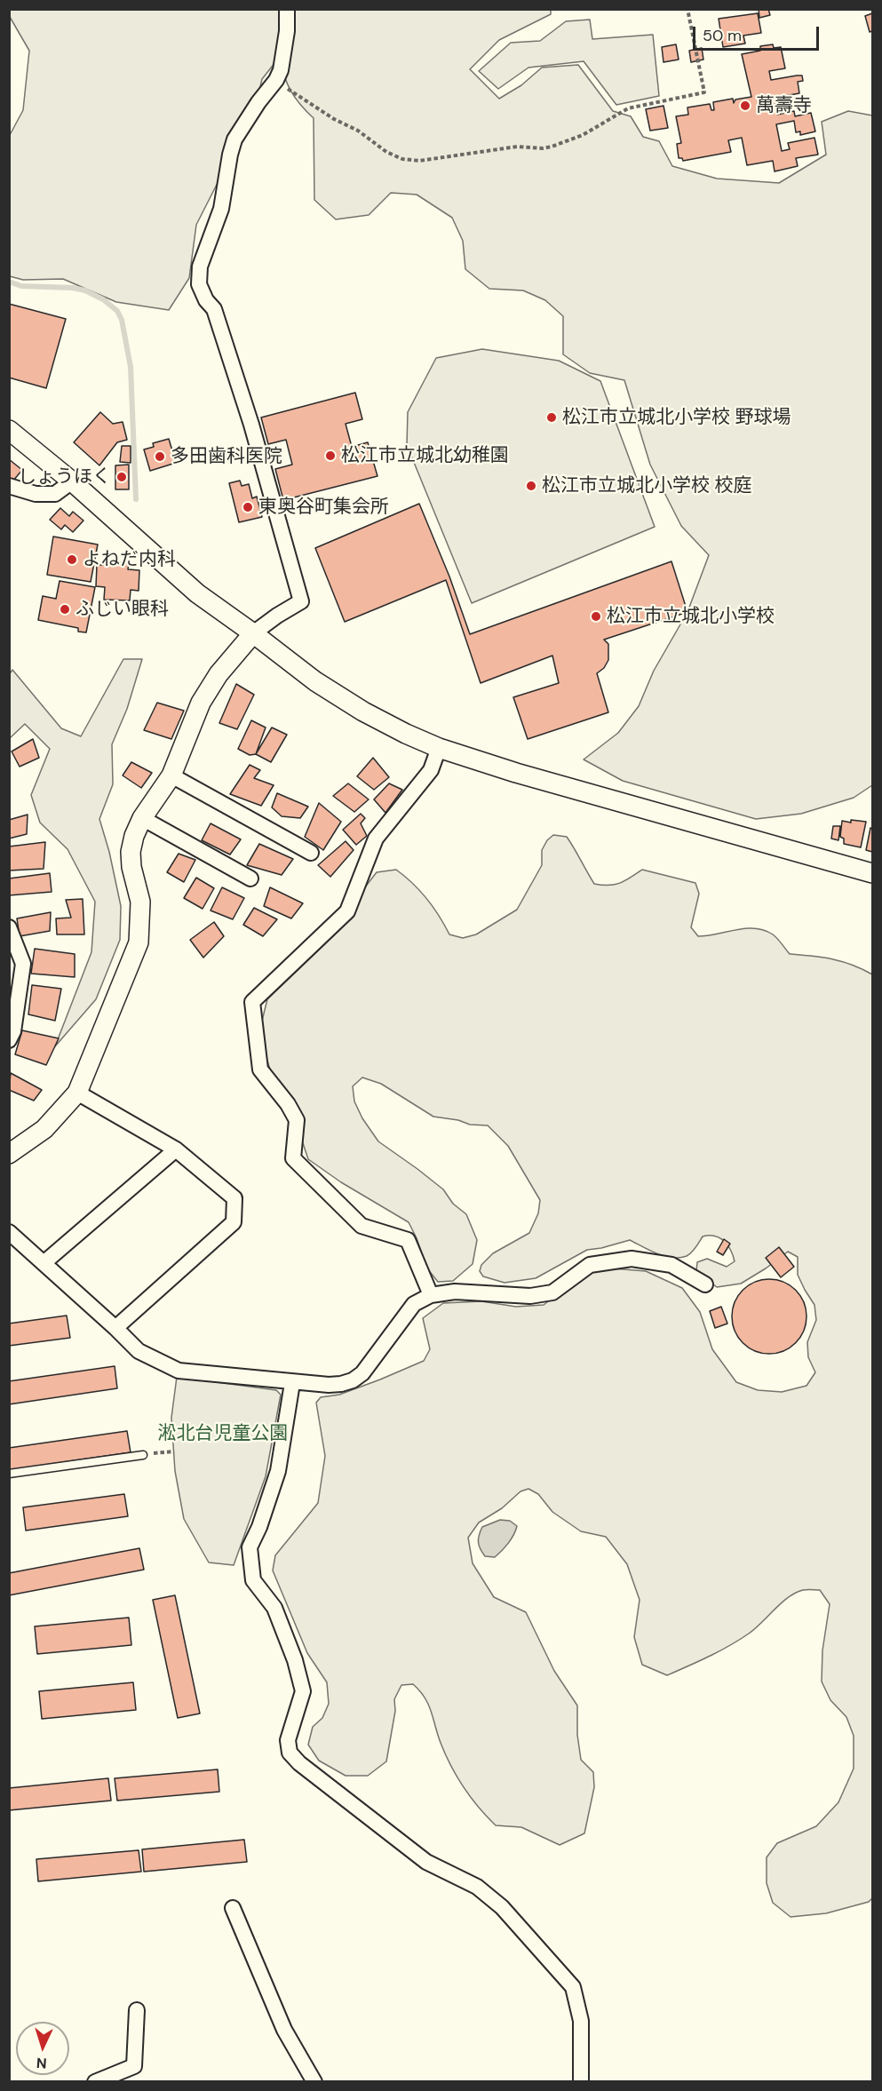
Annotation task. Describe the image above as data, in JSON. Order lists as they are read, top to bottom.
{
  "parks": ["淞北台児童公園"],
  "places": [
    "萬壽寺",
    "松江市立城北小学校 野球場",
    "松江市立城北幼稚園",
    "多田歯科医院",
    "しょうほく",
    "松江市立城北小学校 校庭",
    "東奥谷町集会所",
    "よねだ内科",
    "ふじい眼科",
    "松江市立城北小学校"
  ],
  "scale_bar": "50 m",
  "north": "bottom"
}
